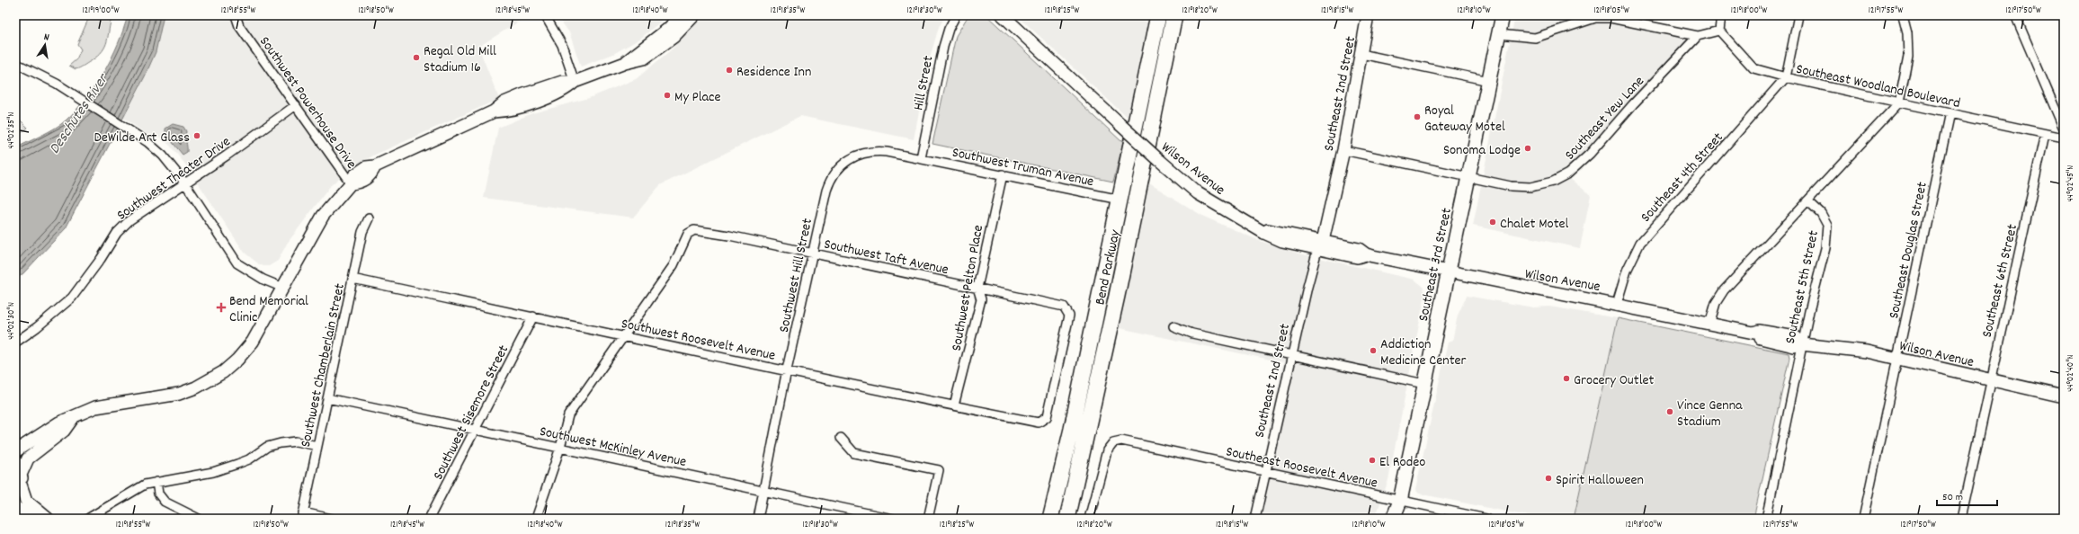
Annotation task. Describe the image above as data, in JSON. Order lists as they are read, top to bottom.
{
  "streets": {
    "highway": ["Bend Parkway"],
    "main road": ["Southeast 3rd Street"],
    "street": [
      "Hill Street",
      "Southeast Woodland Boulevard",
      "Southeast 2nd Street",
      "Southwest Powerhouse Drive",
      "Southeast Yew Lane",
      "Southwest Truman Avenue",
      "Wilson Avenue",
      "Southeast 4th Street",
      "Southwest Theater Drive",
      "Southeast Douglas Street",
      "Southwest Taft Avenue",
      "Southwest Hill Street",
      "Southeast 6th Street",
      "Southeast 5th Street",
      "Southwest Pelton Place",
      "Southwest Roosevelt Avenue",
      "Southwest Chamberlain Street",
      "Southwest Sisemore Street",
      "Southwest McKinley Avenue",
      "Southeast Roosevelt Avenue"
    ]
  },
  "crossings": [
    ["Hill Street", "Southwest Truman Avenue"],
    ["Hill Street", "Southwest Hill Street"],
    ["Southeast Woodland Boulevard", "Southeast 4th Street"],
    ["Southeast Woodland Boulevard", "Southeast Douglas Street"],
    ["Southeast Woodland Boulevard", "Southeast 6th Street"],
    ["Southeast 2nd Street", "Southeast Yew Lane"],
    ["Southeast 2nd Street", "Wilson Avenue"],
    ["Southeast 2nd Street", "Southeast Roosevelt Avenue"],
    ["Southwest Powerhouse Drive", "Southwest Theater Drive"],
    ["Southeast Yew Lane", "Southeast 3rd Street"],
    ["Southwest Truman Avenue", "Bend Parkway"],
    ["Southwest Truman Avenue", "Southwest Hill Street"],
    ["Southwest Truman Avenue", "Southwest Pelton Place"],
    ["Wilson Avenue", "Southeast 4th Street"],
    ["Wilson Avenue", "Southeast Douglas Street"],
    ["Wilson Avenue", "Southeast 3rd Street"],
    ["Wilson Avenue", "Southeast 6th Street"],
    ["Wilson Avenue", "Southeast 5th Street"],
    ["Southwest Taft Avenue", "Southwest Hill Street"],
    ["Southwest Taft Avenue", "Southwest Pelton Place"],
    ["Southwest Taft Avenue", "Southwest Roosevelt Avenue"],
    ["Southeast 3rd Street", "Southeast Roosevelt Avenue"],
    ["Southwest Hill Street", "Southwest Roosevelt Avenue"],
    ["Southwest Hill Street", "Southwest McKinley Avenue"],
    ["Southwest Pelton Place", "Southwest Roosevelt Avenue"],
    ["Southwest Roosevelt Avenue", "Southwest Chamberlain Street"],
    ["Southwest Roosevelt Avenue", "Southwest Sisemore Street"],
    ["Southwest Chamberlain Street", "Southwest McKinley Avenue"],
    ["Southwest Sisemore Street", "Southwest McKinley Avenue"]
  ],
  "water": ["Deschutes River"],
  "places": {
    "other": [
      "Regal Old Mill Stadium 16",
      "Residence Inn",
      "My Place",
      "Royal Gateway Motel",
      "DeWilde Art Glass",
      "Sonoma Lodge",
      "Chalet Motel",
      "Addiction Medicine Center",
      "Grocery Outlet",
      "Vince Genna Stadium",
      "El Rodeo",
      "Spirit Halloween"
    ],
    "health": ["Bend Memorial Clinic"]
  },
  "scale_bar": "50 m",
  "north": "top",
  "coordinates": [
    "121°19'00\"W",
    "121°18'55\"W",
    "121°18'50\"W",
    "121°18'45\"W",
    "121°18'40\"W",
    "121°18'35\"W",
    "121°18'30\"W",
    "121°18'25\"W",
    "121°18'20\"W",
    "121°18'15\"W",
    "121°18'10\"W",
    "121°18'05\"W",
    "121°18'00\"W",
    "121°17'55\"W",
    "121°17'50\"W",
    "44°02'35\"N",
    "44°02'45\"N",
    "44°02'30\"N",
    "44°02'40\"N"
  ]
}
